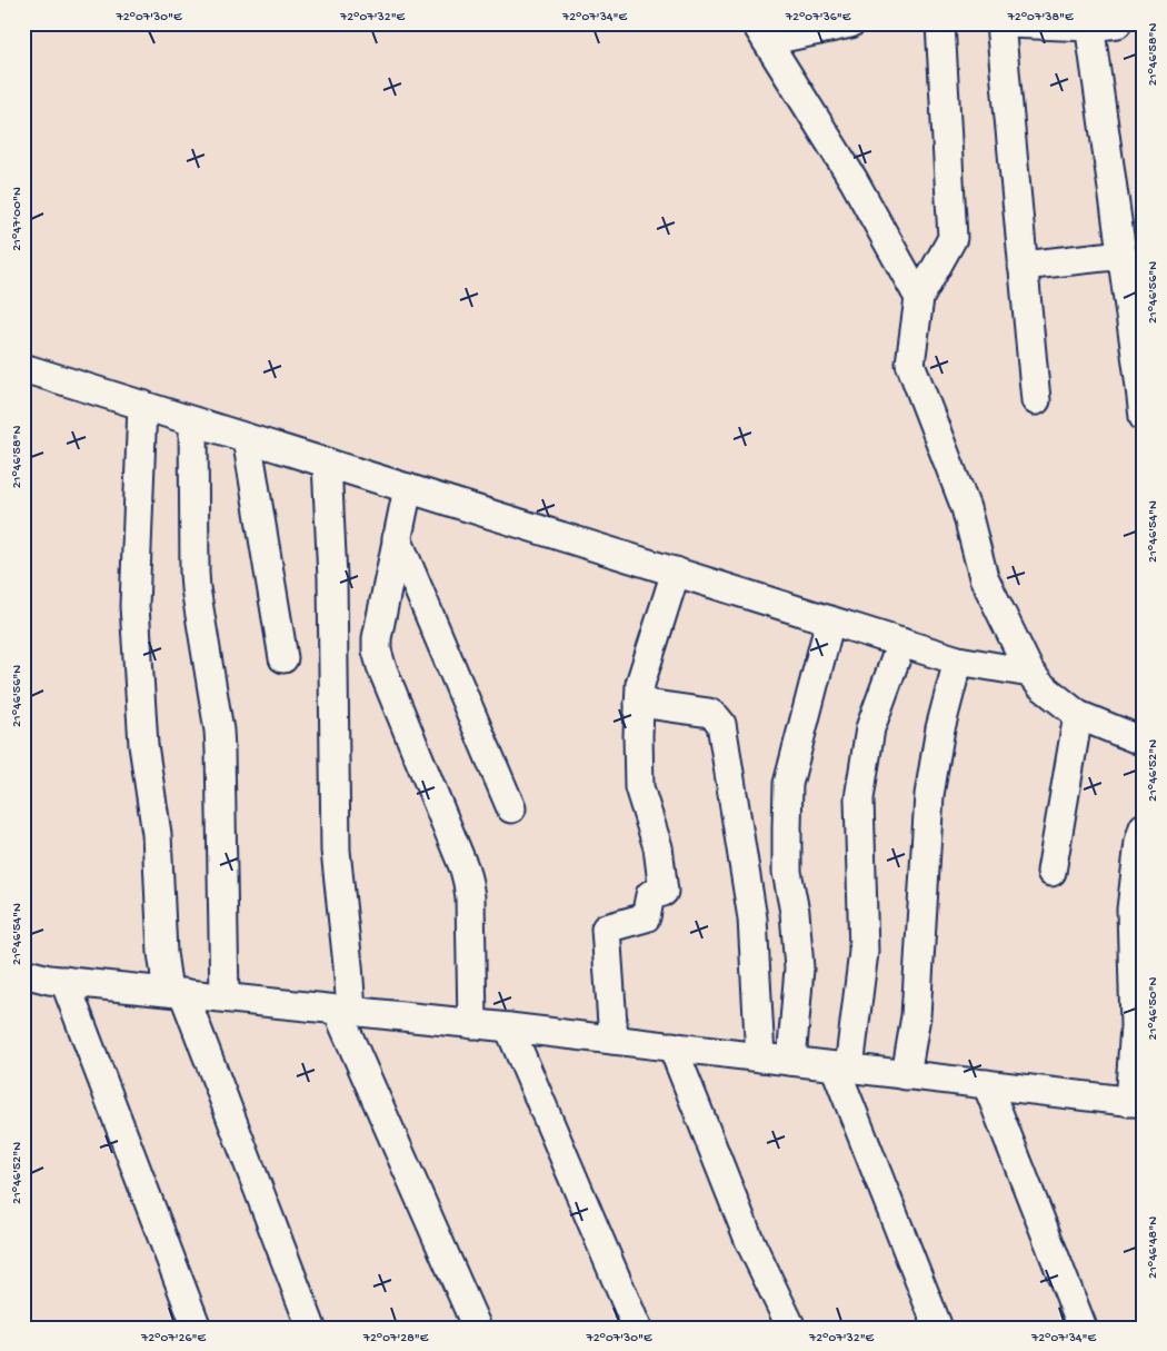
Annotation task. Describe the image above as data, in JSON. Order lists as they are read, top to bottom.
{
  "coordinates": [
    "72°07'30\"E",
    "72°07'32\"E",
    "72°07'34\"E",
    "72°07'36\"E",
    "72°07'38\"E",
    "21°46'58\"N",
    "21°47'00\"N",
    "21°46'56\"N",
    "21°46'54\"N",
    "21°46'52\"N",
    "21°46'50\"N",
    "21°46'48\"N",
    "72°07'26\"E",
    "72°07'28\"E"
  ]
}
